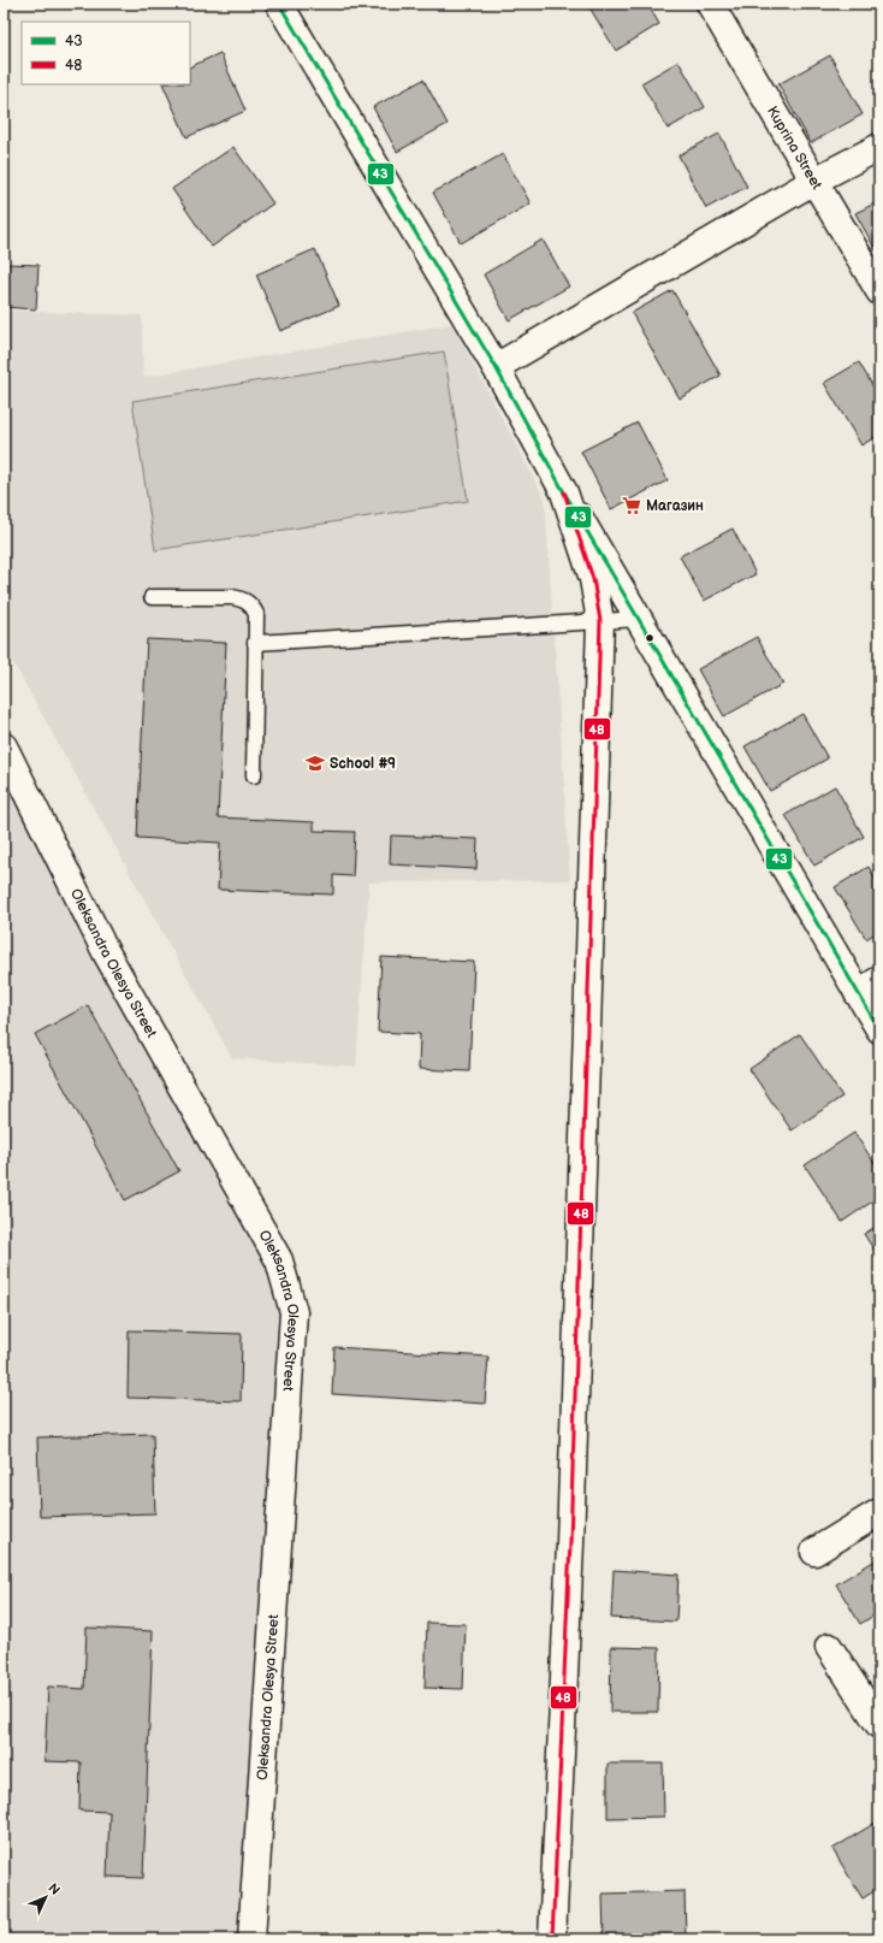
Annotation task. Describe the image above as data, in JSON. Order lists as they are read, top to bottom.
{
  "streets": {
    "street": ["Kuprina Street", "Oleksandra Olesya Street"]
  },
  "places": {
    "supermarket": ["Магазин"],
    "school or university": ["School #9"]
  },
  "lines": ["transit line 43", "transit line 48"],
  "legend": ["43", "48"],
  "north": "top right"
}
